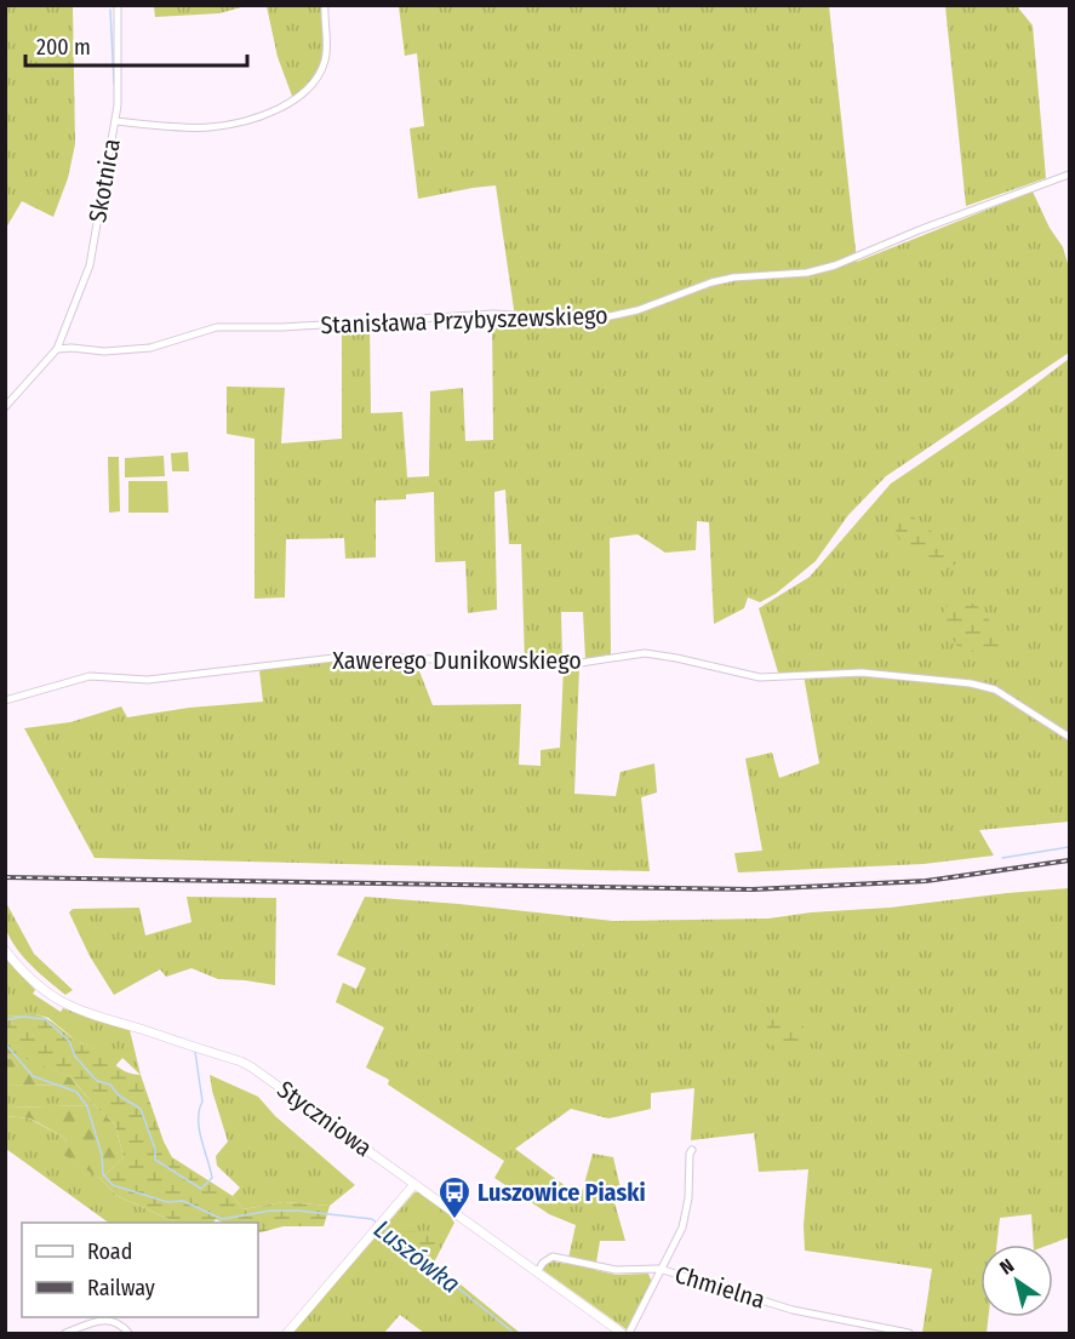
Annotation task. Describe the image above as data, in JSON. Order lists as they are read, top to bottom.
{
  "streets": {
    "street": [
      "Skotnica",
      "Stanisława Przybyszewskiego",
      "Xawerego Dunikowskiego",
      "Styczniowa",
      "Chmielna"
    ]
  },
  "crossings": [
    ["Skotnica", "Stanisława Przybyszewskiego"],
    ["Styczniowa", "Chmielna"]
  ],
  "water": ["Luszówka"],
  "places": {
    "bus stop": ["Luszowice Piaski"]
  },
  "legend": ["Road", "Railway"],
  "scale_bar": "200 m",
  "north": "top left"
}
